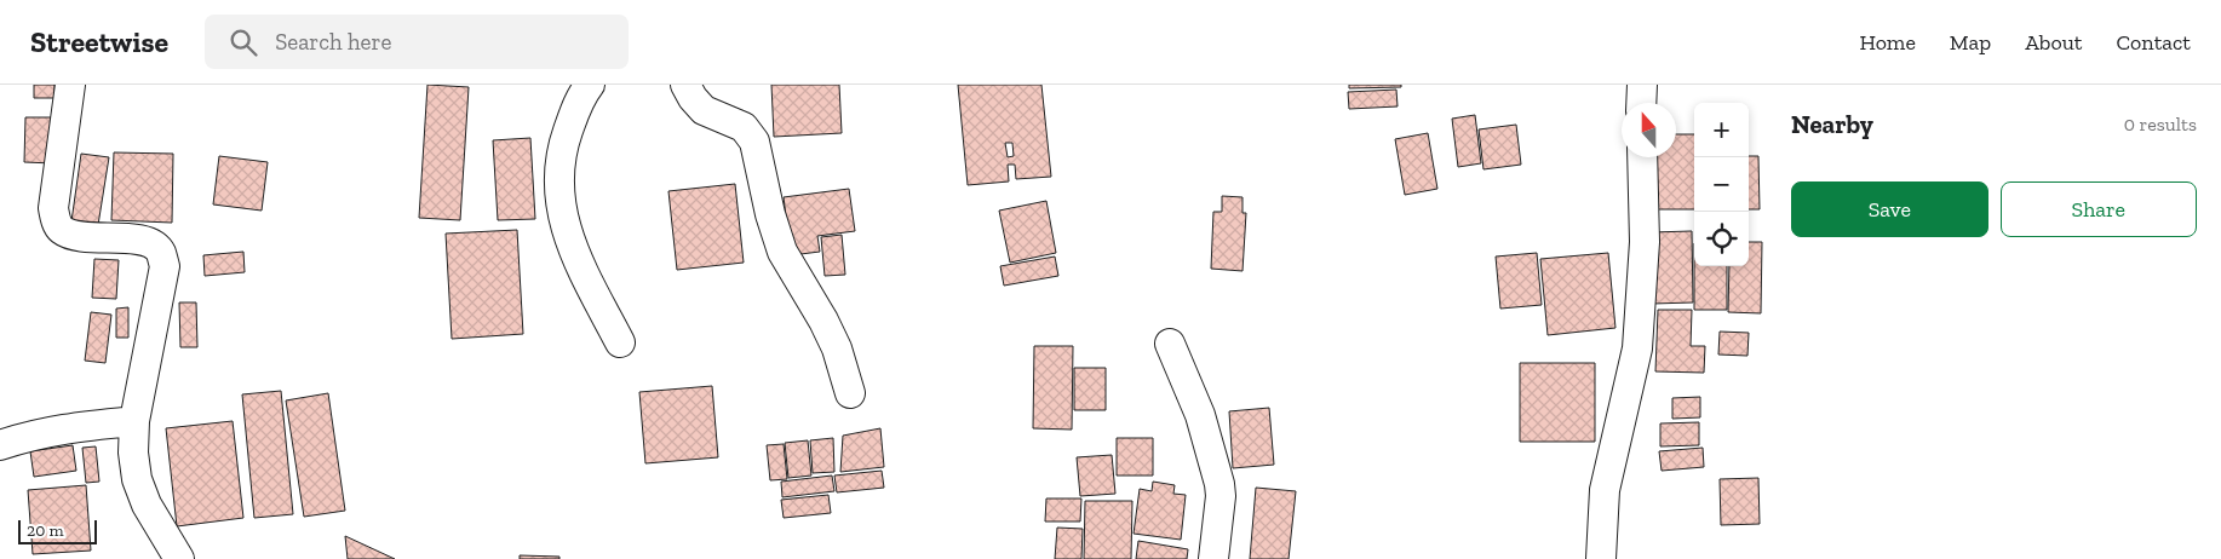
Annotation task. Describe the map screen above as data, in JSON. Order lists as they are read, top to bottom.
{
  "scale_bar": "20 m",
  "north": "top",
  "page": {
    "header": "Streetwise",
    "search": "Search here",
    "nav": [
      "Home",
      "Map",
      "About",
      "Contact"
    ],
    "heading": ["Nearby", "0 results"],
    "map_buttons": ["+", "−"],
    "buttons": ["Save", "Share"],
    "scale": "20 m"
  }
}
